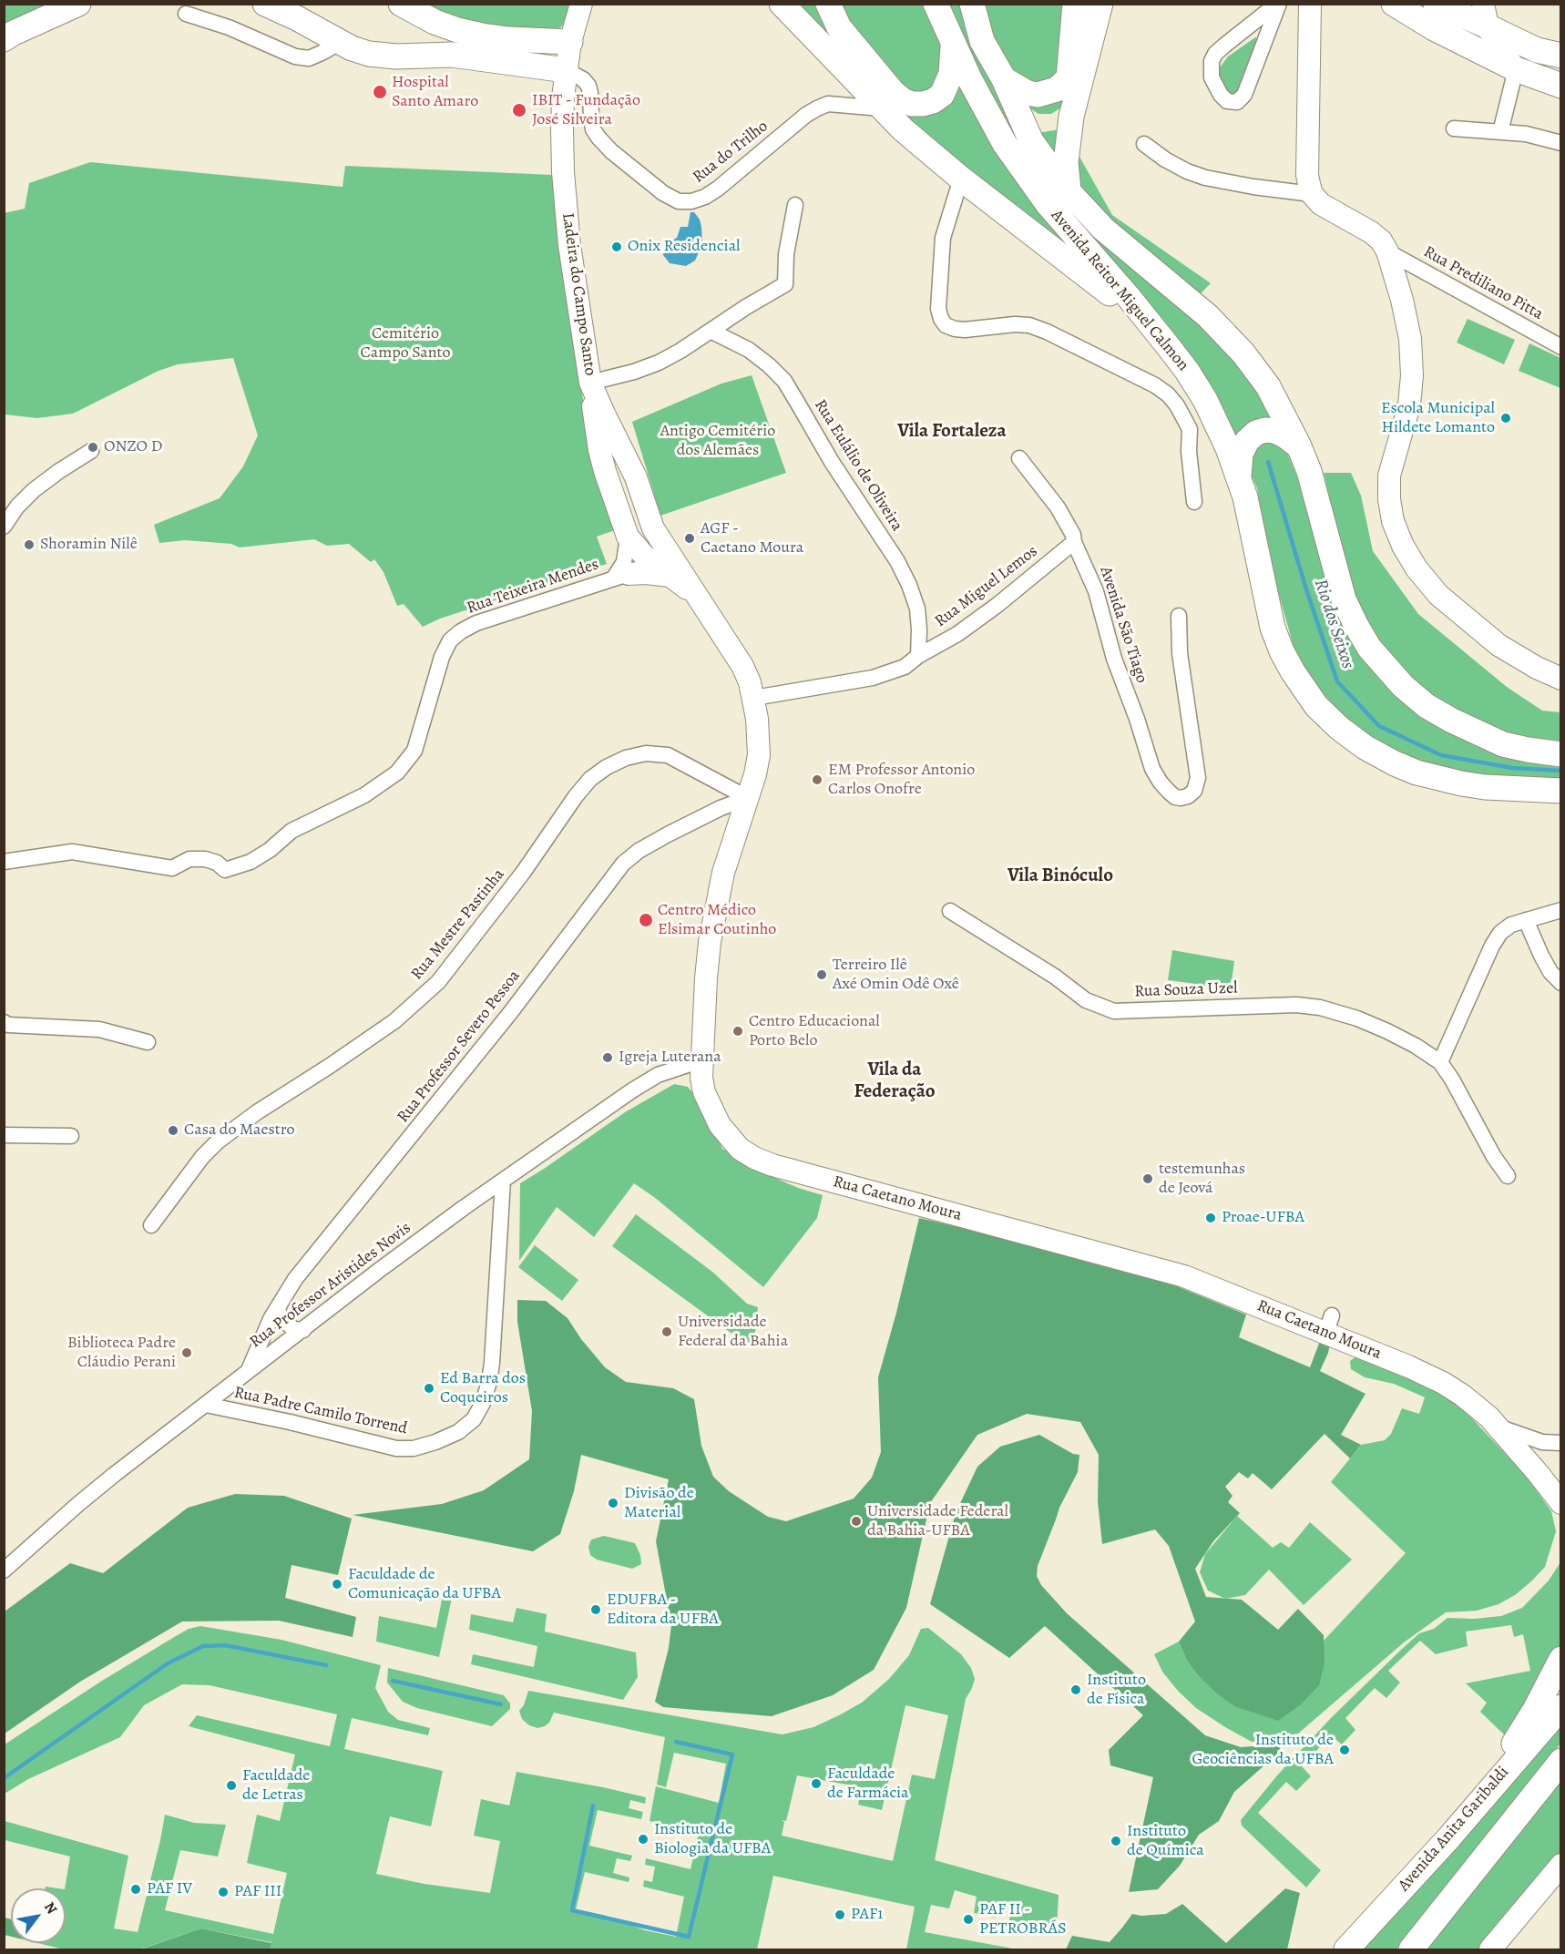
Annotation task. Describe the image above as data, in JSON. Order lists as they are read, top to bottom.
{
  "streets": {
    "main road": [
      "Avenida Reitor Miguel Calmon",
      "Ladeira do Campo Santo",
      "Rua Caetano Moura",
      "Avenida Anita Garibaldi"
    ],
    "street": [
      "Rua do Trilho",
      "Rua Prediliano Pitta",
      "Rua Eulálio de Oliveira",
      "Rua Teixeira Mendes",
      "Rua Miguel Lemos",
      "Avenida São Tiago",
      "Rua Mestre Pastinha",
      "Rua Souza Uzel",
      "Rua Professor Severo Pessoa",
      "Rua Professor Aristides Novis",
      "Rua Padre Camilo Torrend"
    ]
  },
  "crossings": [
    ["Rua do Trilho", "Ladeira do Campo Santo"],
    ["Ladeira do Campo Santo", "Rua Teixeira Mendes"],
    ["Ladeira do Campo Santo", "Rua Caetano Moura"],
    ["Rua Eulálio de Oliveira", "Rua Miguel Lemos"],
    ["Rua Miguel Lemos", "Avenida São Tiago"],
    ["Rua Miguel Lemos", "Rua Caetano Moura"],
    ["Rua Mestre Pastinha", "Rua Professor Severo Pessoa"],
    ["Rua Mestre Pastinha", "Rua Caetano Moura"],
    ["Rua Professor Severo Pessoa", "Rua Caetano Moura"],
    ["Rua Professor Severo Pessoa", "Rua Professor Aristides Novis"],
    ["Rua Caetano Moura", "Rua Professor Aristides Novis"],
    ["Rua Professor Aristides Novis", "Rua Padre Camilo Torrend"]
  ],
  "districts": ["Vila Fortaleza", "Vila Binóculo", "Vila da Federação"],
  "water": ["Rio dos Seixos"],
  "parks": ["Cemitério Campo Santo", "Antigo Cemitério dos Alemães"],
  "places": [
    "Hospital Santo Amaro",
    "IBIT - Fundação José Silveira",
    "Onix Residencial",
    "Escola Municipal Hildete Lomanto",
    "ONZO D",
    "AGF - Caetano Moura",
    "Shoramin Nilê",
    "EM Professor Antonio Carlos Onofre",
    "Centro Médico Elsimar Coutinho",
    "Terreiro Ilê Axé Omin Odê Oxê",
    "Centro Educacional Porto Belo",
    "Igreja Luterana",
    "Casa do Maestro",
    "testemunhas de Jeová",
    "Proae-UFBA",
    "Universidade Federal da Bahia",
    "Biblioteca Padre Cláudio Perani",
    "Ed Barra dos Coqueiros",
    "Divisão de Material",
    "Universidade Federal da Bahia-UFBA",
    "Faculdade de Comunicação da UFBA",
    "EDUFBA - Editora da UFBA",
    "Instituto de Física",
    "Instituto de Geociências da UFBA",
    "Faculdade de Farmácia",
    "Faculdade de Letras",
    "Instituto de Biologia da UFBA",
    "Instituto de Química",
    "PAF IV",
    "PAF III",
    "PAF1",
    "PAF II - PETROBRÁS"
  ],
  "north": "top right"
}
